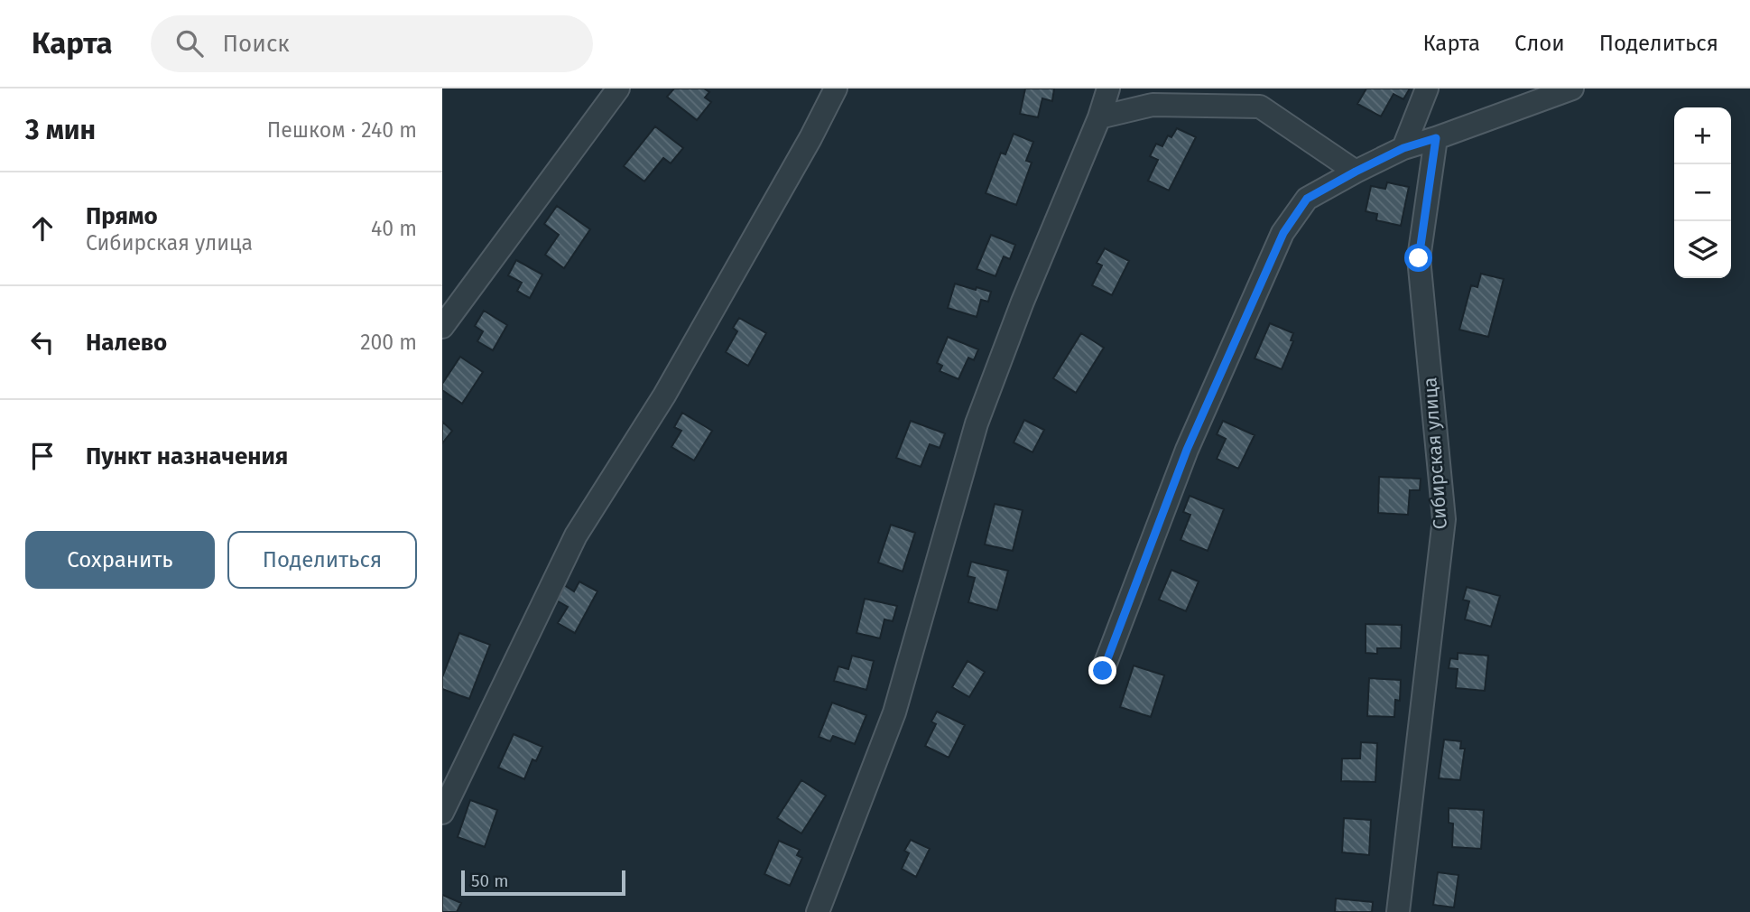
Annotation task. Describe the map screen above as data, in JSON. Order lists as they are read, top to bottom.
{
  "streets": {
    "street": ["Сибирская улица"]
  },
  "scale_bar": "50 m",
  "page": {
    "header": "Карта",
    "search": "Поиск",
    "nav": ["Карта", "Слои", "Поделиться"],
    "heading": ["3 мин", "Пешком · 240 m"],
    "map_buttons": ["+", "−"],
    "list": [
      ["Прямо", "Сибирская улица", "40 m"],
      ["Налево", "200 m"],
      "Пункт назначения"
    ],
    "buttons": ["Сохранить", "Поделиться"],
    "scale": "50 m"
  }
}
